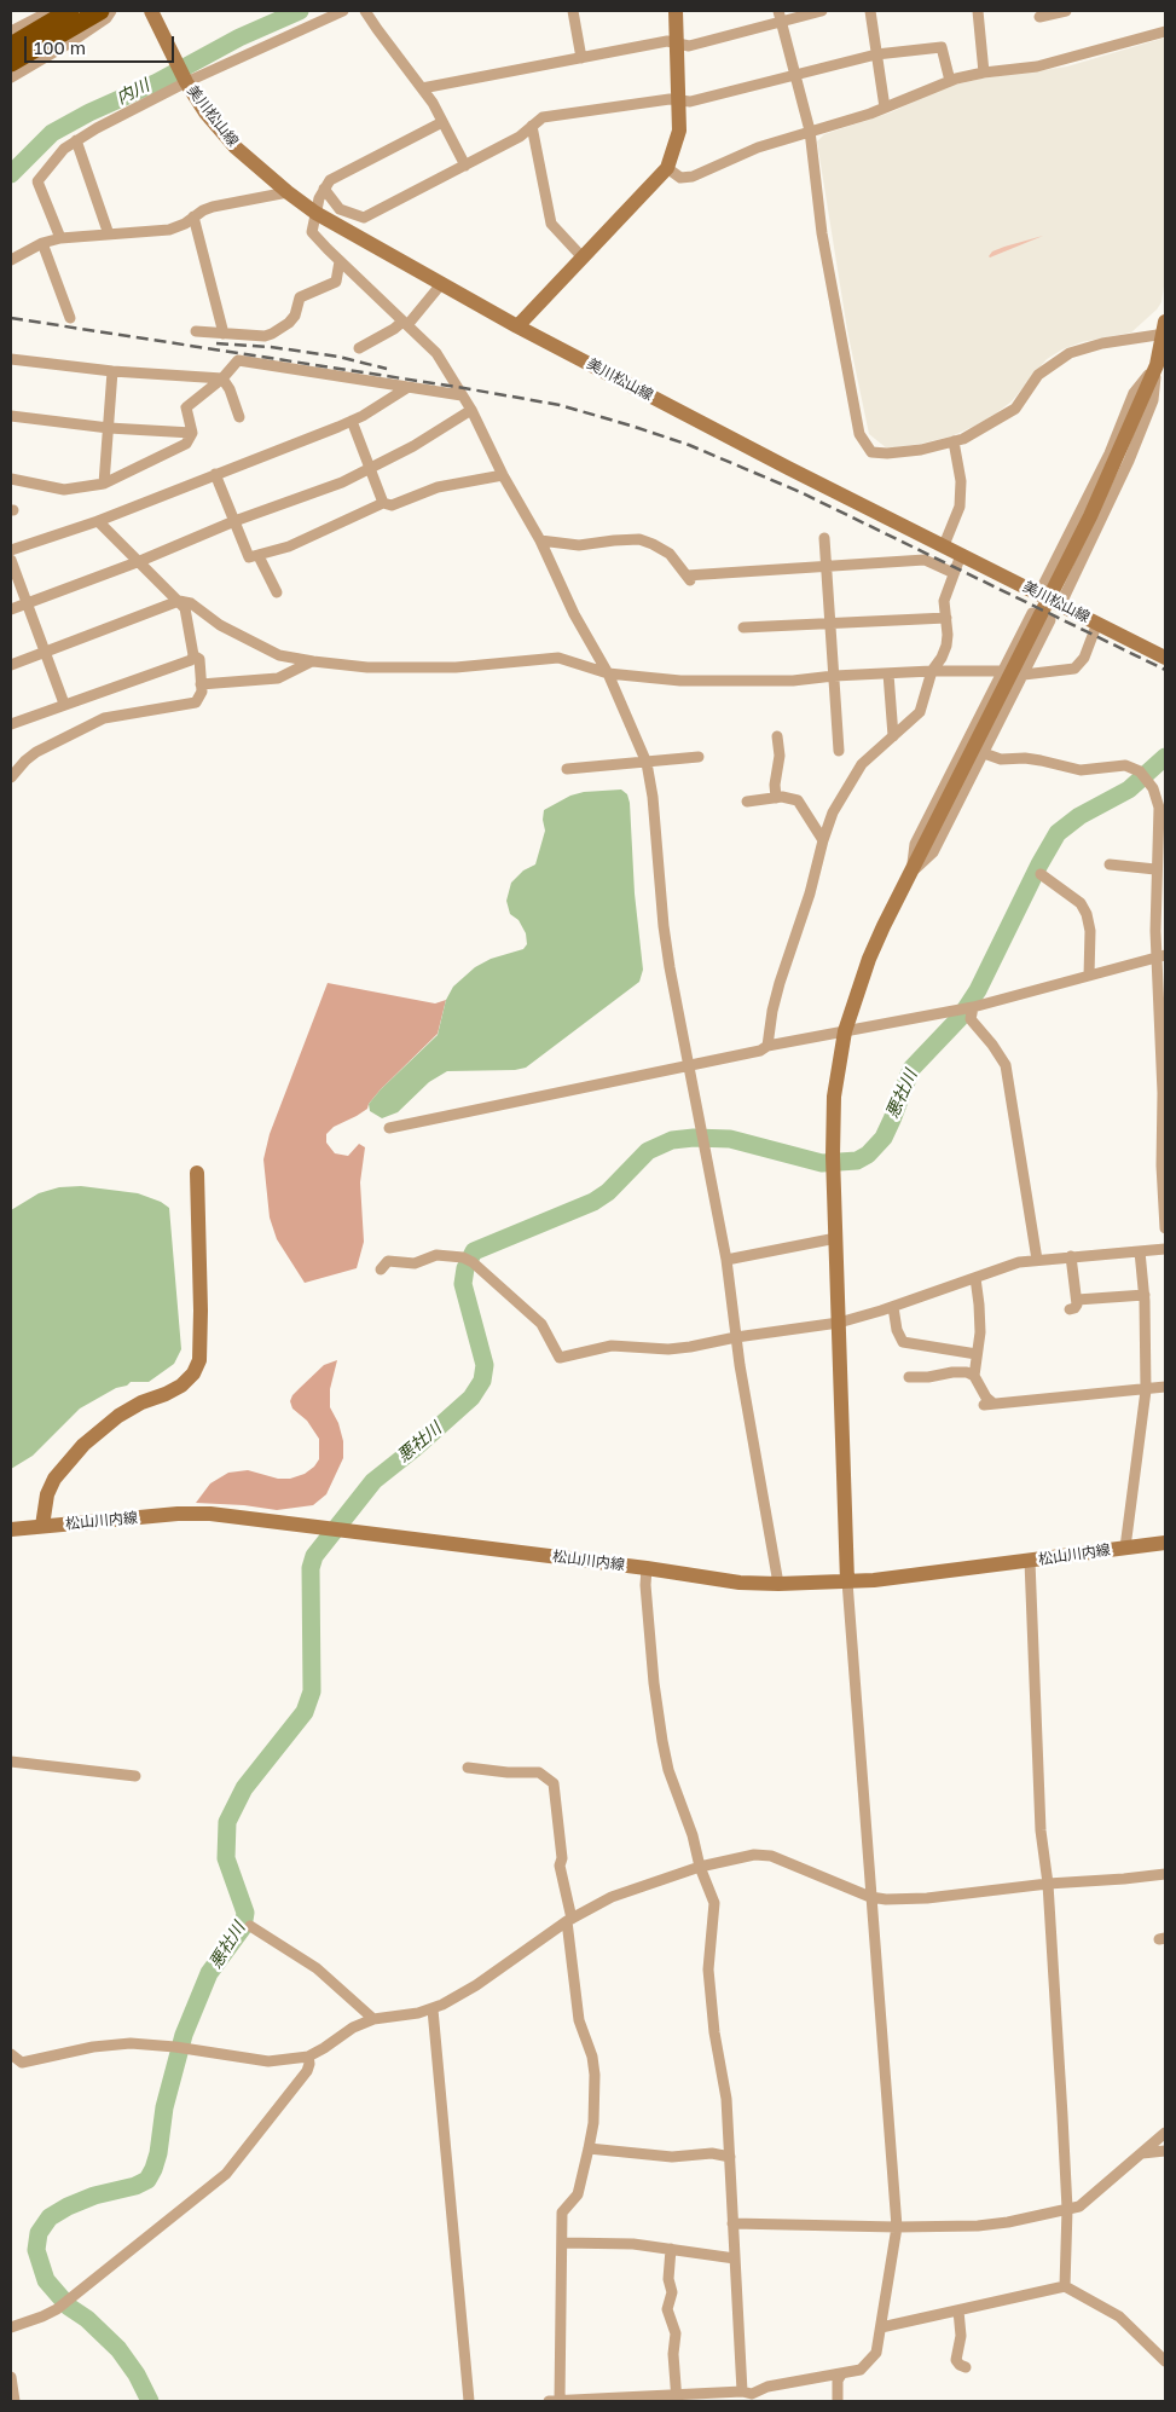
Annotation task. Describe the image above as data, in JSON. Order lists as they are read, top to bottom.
{
  "streets": {
    "main road": ["美川松山線", "松山川内線"]
  },
  "water": ["内川", "悪社川"],
  "scale_bar": "100 m"
}
